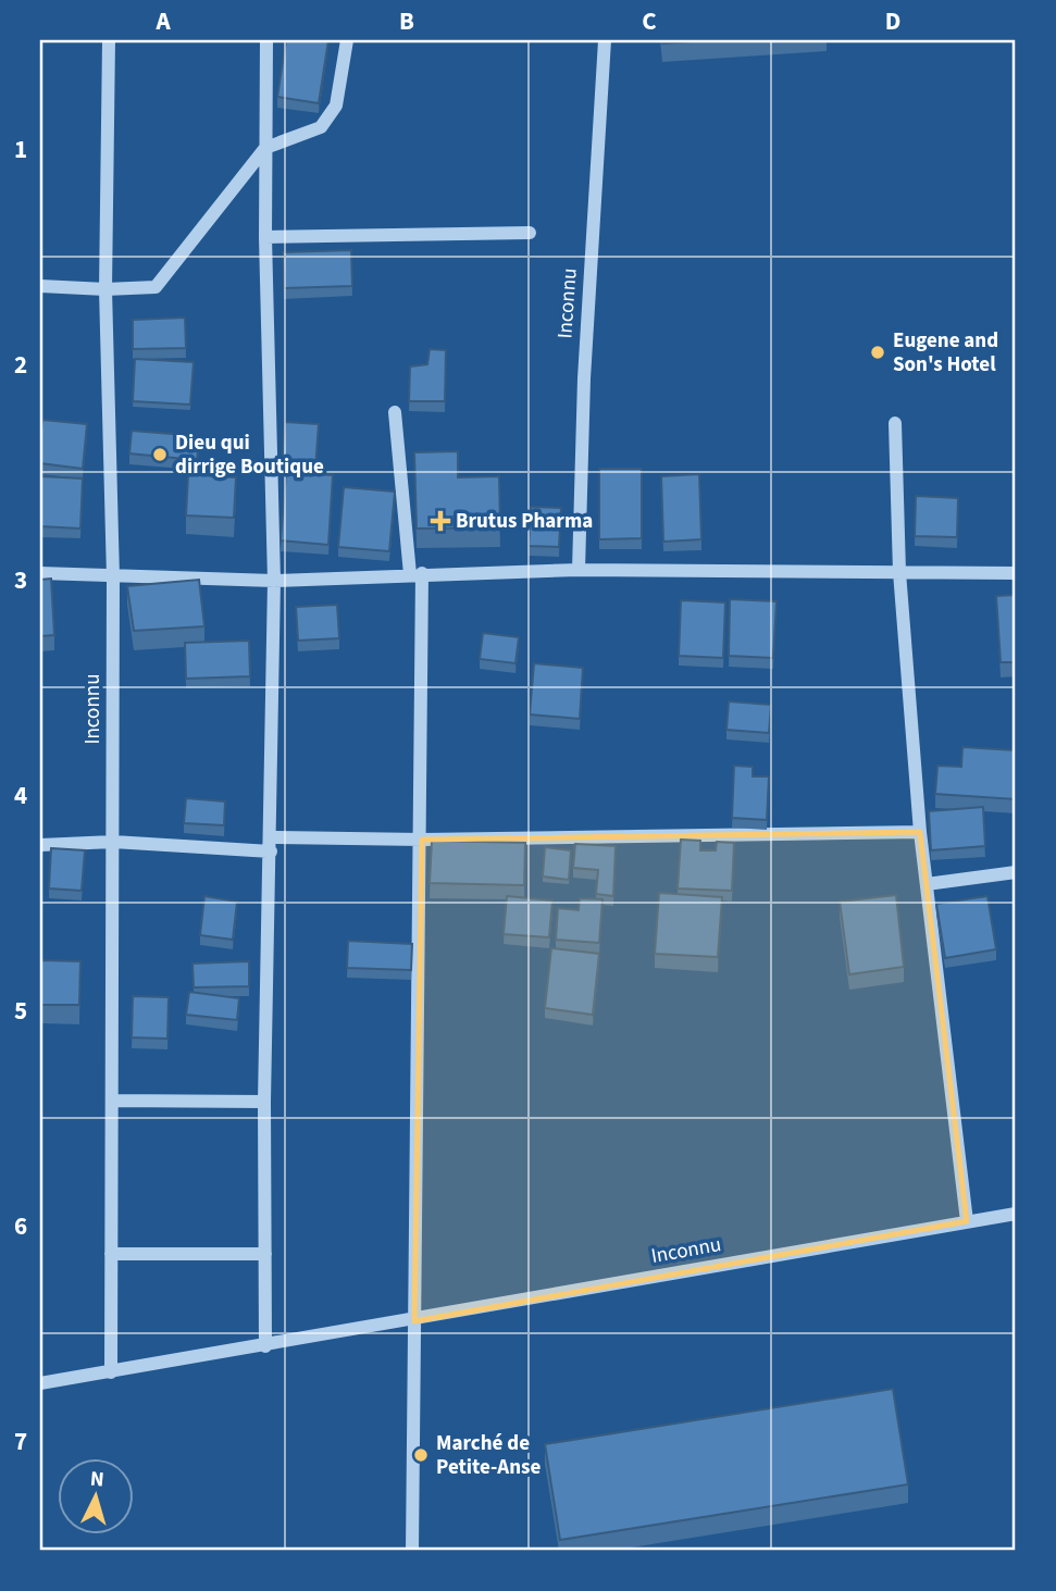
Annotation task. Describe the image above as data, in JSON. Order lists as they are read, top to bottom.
{
  "streets": {
    "street": ["Inconnu"]
  },
  "places": {
    "other": ["Eugene and Son's Hotel", "Dieu qui dirrige Boutique", "Marché de Petite-Anse"],
    "health": ["Brutus Pharma"]
  },
  "north": "top",
  "grid": {
    "columns": [
      "A",
      "B",
      "C",
      "D"
    ],
    "rows": [
      "1",
      "2",
      "3",
      "4",
      "5",
      "6",
      "7"
    ]
  }
}
